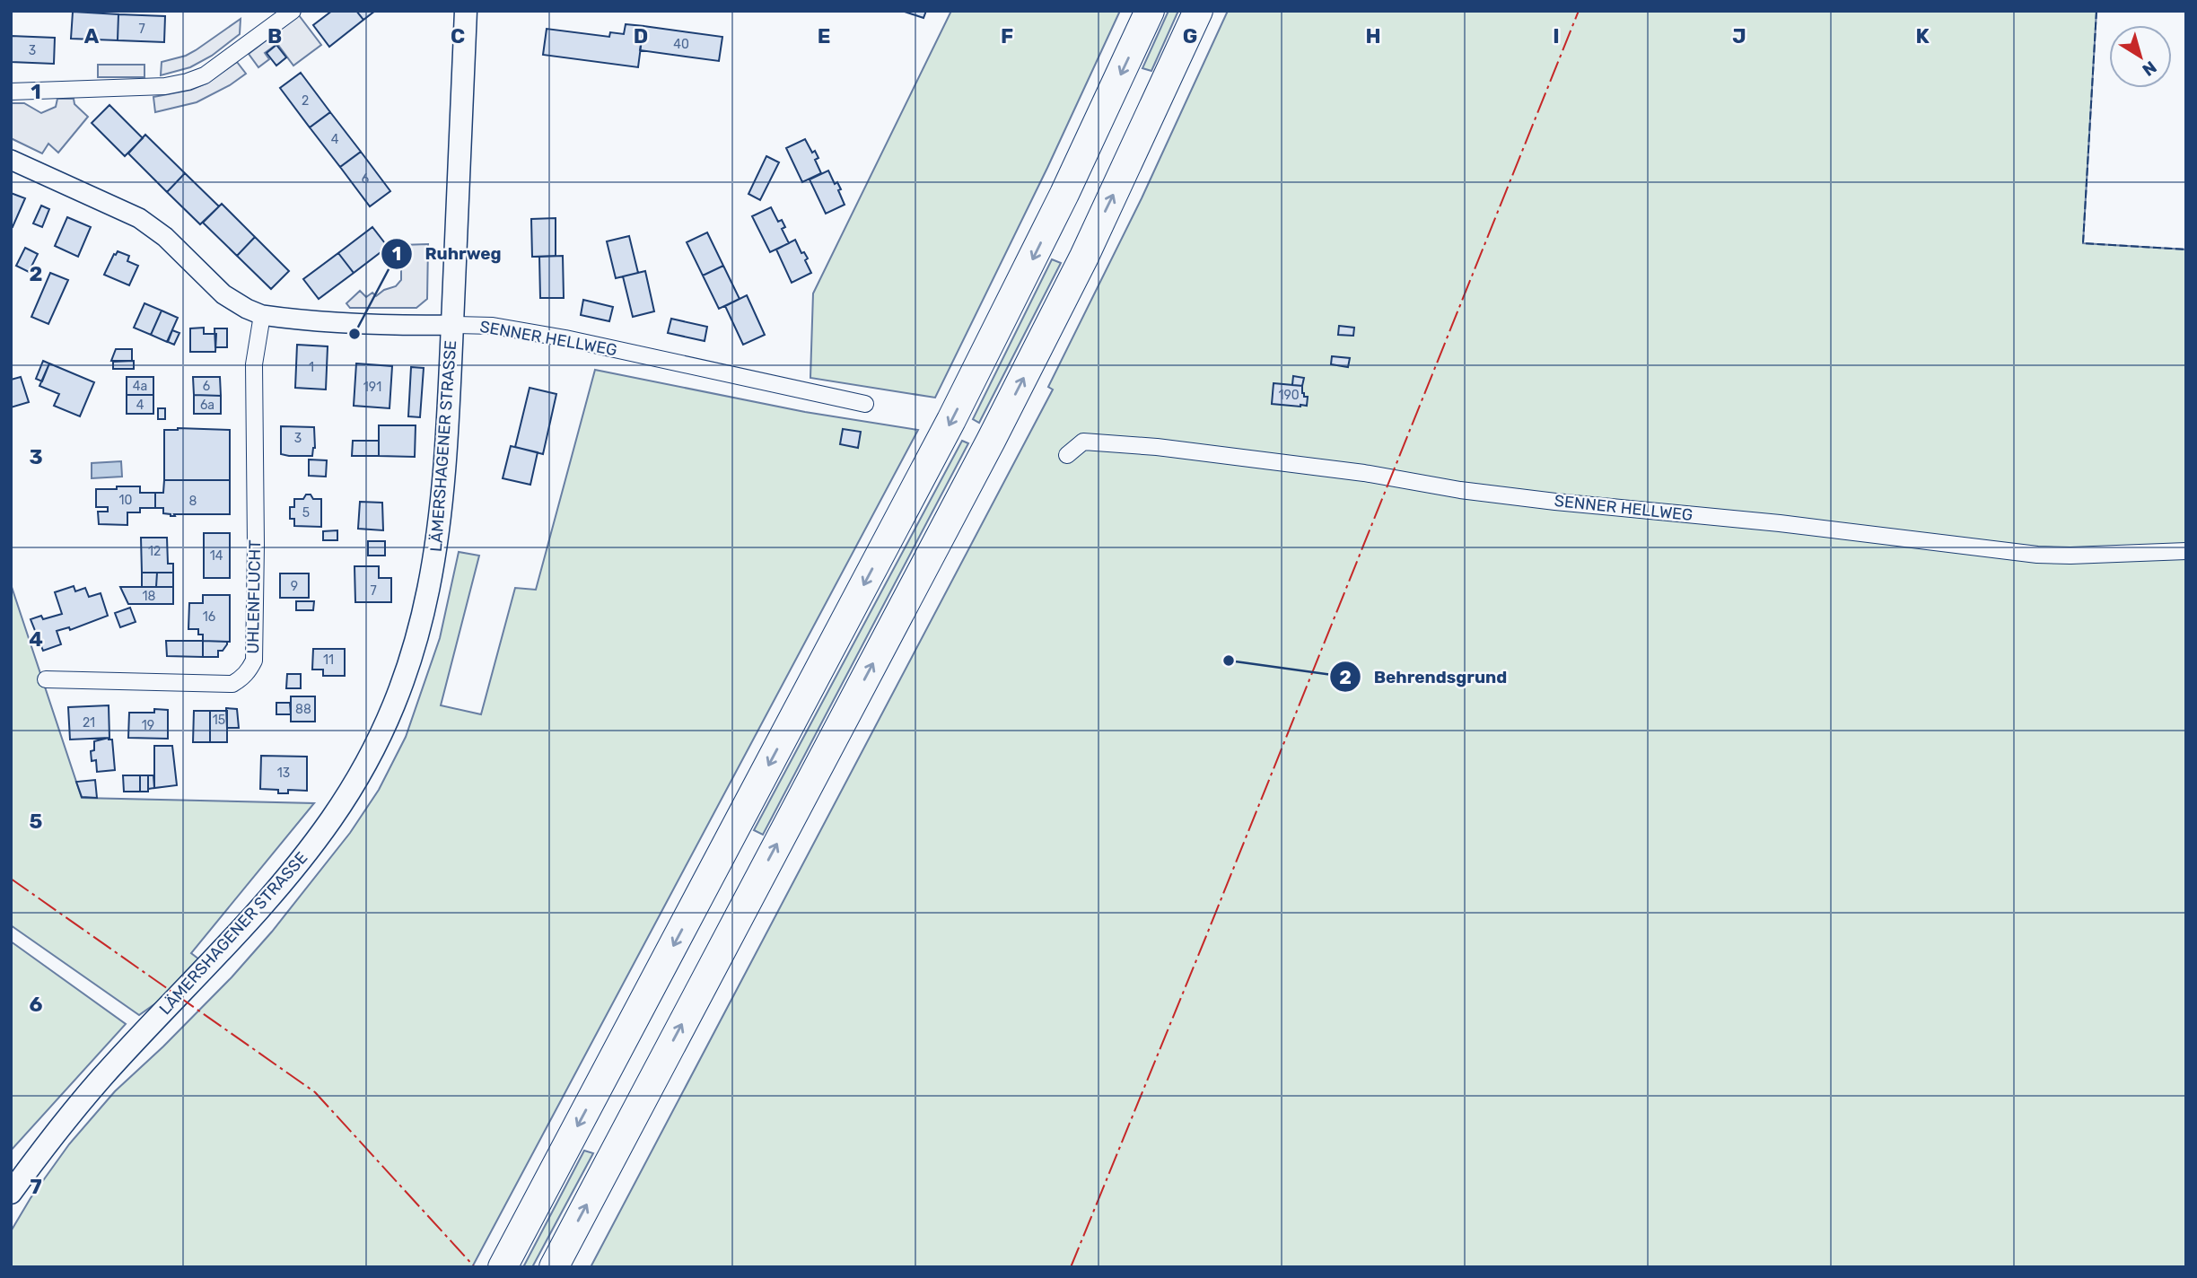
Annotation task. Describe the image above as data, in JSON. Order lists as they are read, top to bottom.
{
  "streets": {
    "main road": ["LÄMERSHAGENER STRASSE"],
    "street": ["SENNER HELLWEG", "UHLENFLUCHT"]
  },
  "crossings": [
    ["SENNER HELLWEG", "LÄMERSHAGENER STRASSE"],
    ["SENNER HELLWEG", "UHLENFLUCHT"]
  ],
  "places": ["Ruhrweg", "Behrendsgrund"],
  "house_numbers": [
    "7",
    "40",
    "3",
    "2",
    "4",
    "6",
    "1",
    "4a",
    "6",
    "191",
    "190",
    "4",
    "6a",
    "3",
    "10",
    "8",
    "5",
    "12",
    "14",
    "9",
    "7",
    "18",
    "16",
    "11",
    "88",
    "15",
    "21",
    "19",
    "13"
  ],
  "north": "bottom right",
  "grid": {
    "columns": [
      "A",
      "B",
      "C",
      "D",
      "E",
      "F",
      "G",
      "H",
      "I",
      "J",
      "K"
    ],
    "rows": [
      "1",
      "2",
      "3",
      "4",
      "5",
      "6",
      "7"
    ]
  }
}
